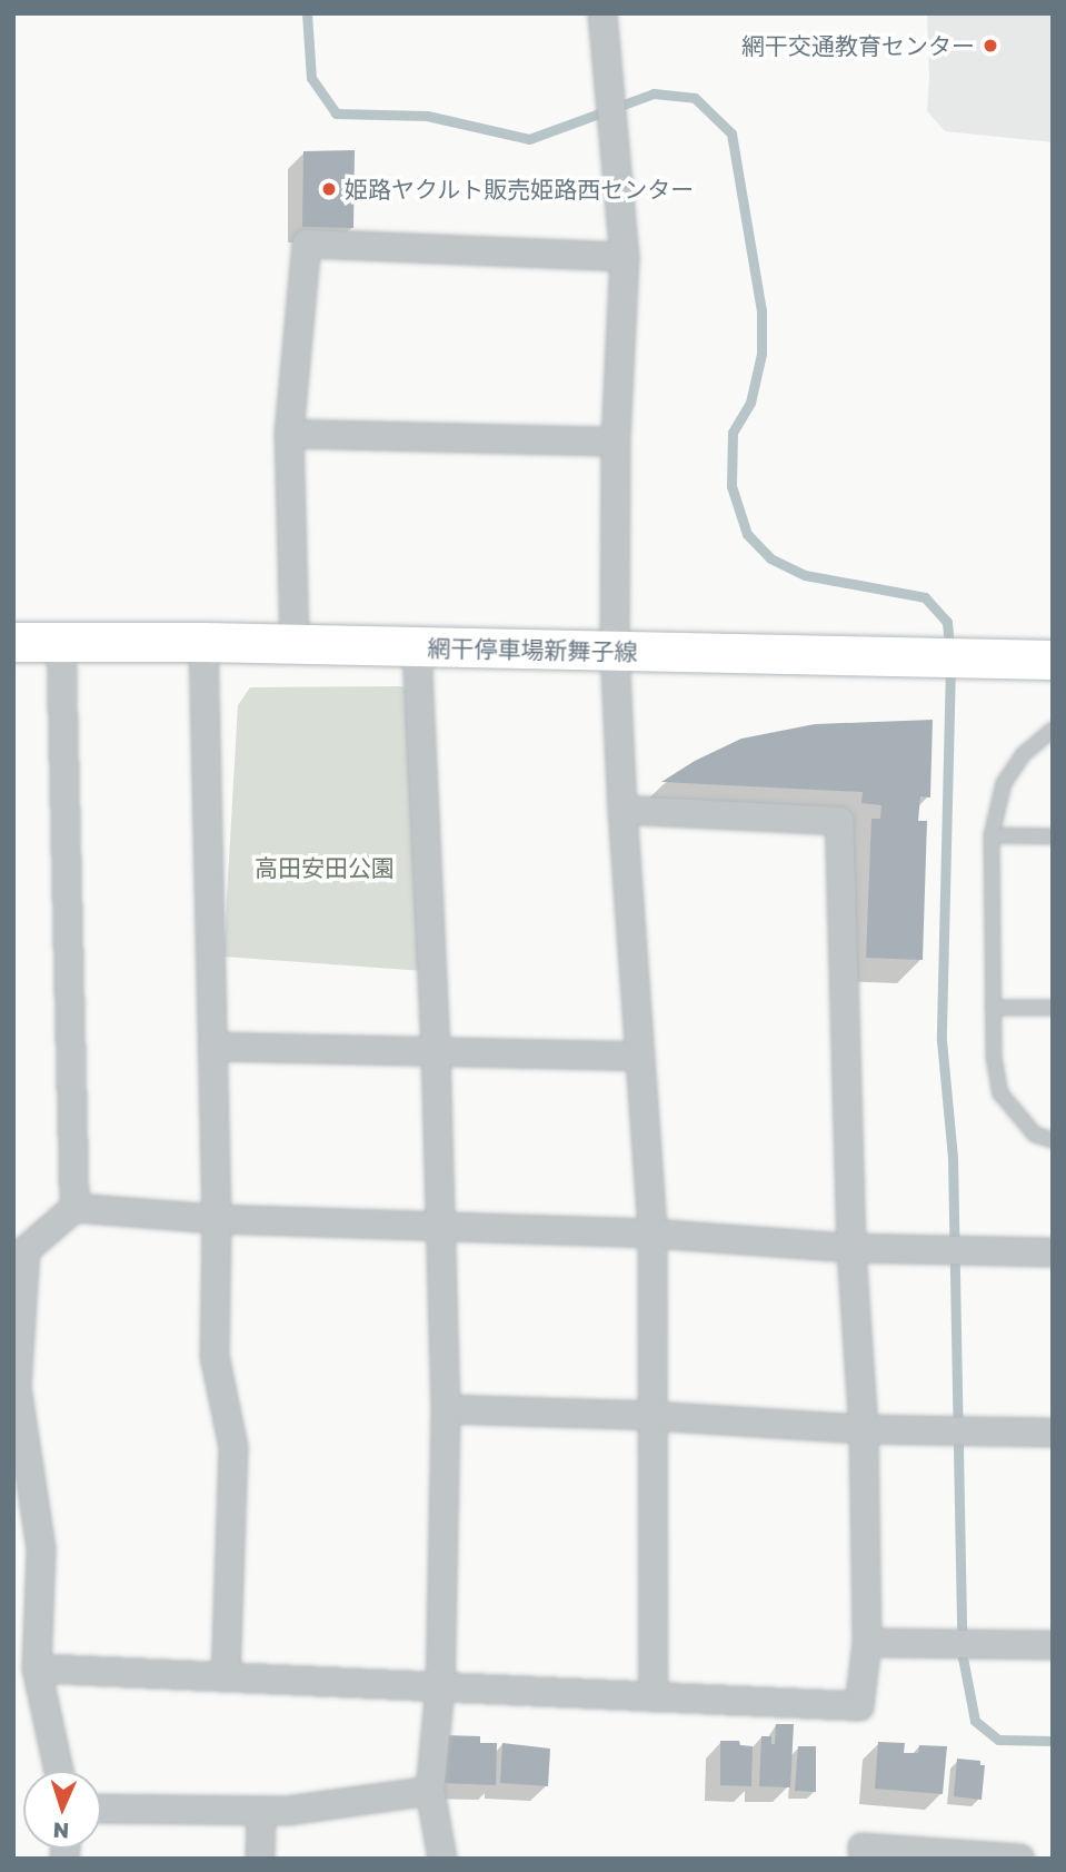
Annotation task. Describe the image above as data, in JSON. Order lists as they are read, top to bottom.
{
  "streets": {
    "main road": ["網干停車場新舞子線"]
  },
  "parks": ["高田安田公園"],
  "places": ["網干交通教育センター", "姫路ヤクルト販売姫路西センター"],
  "north": "bottom"
}
